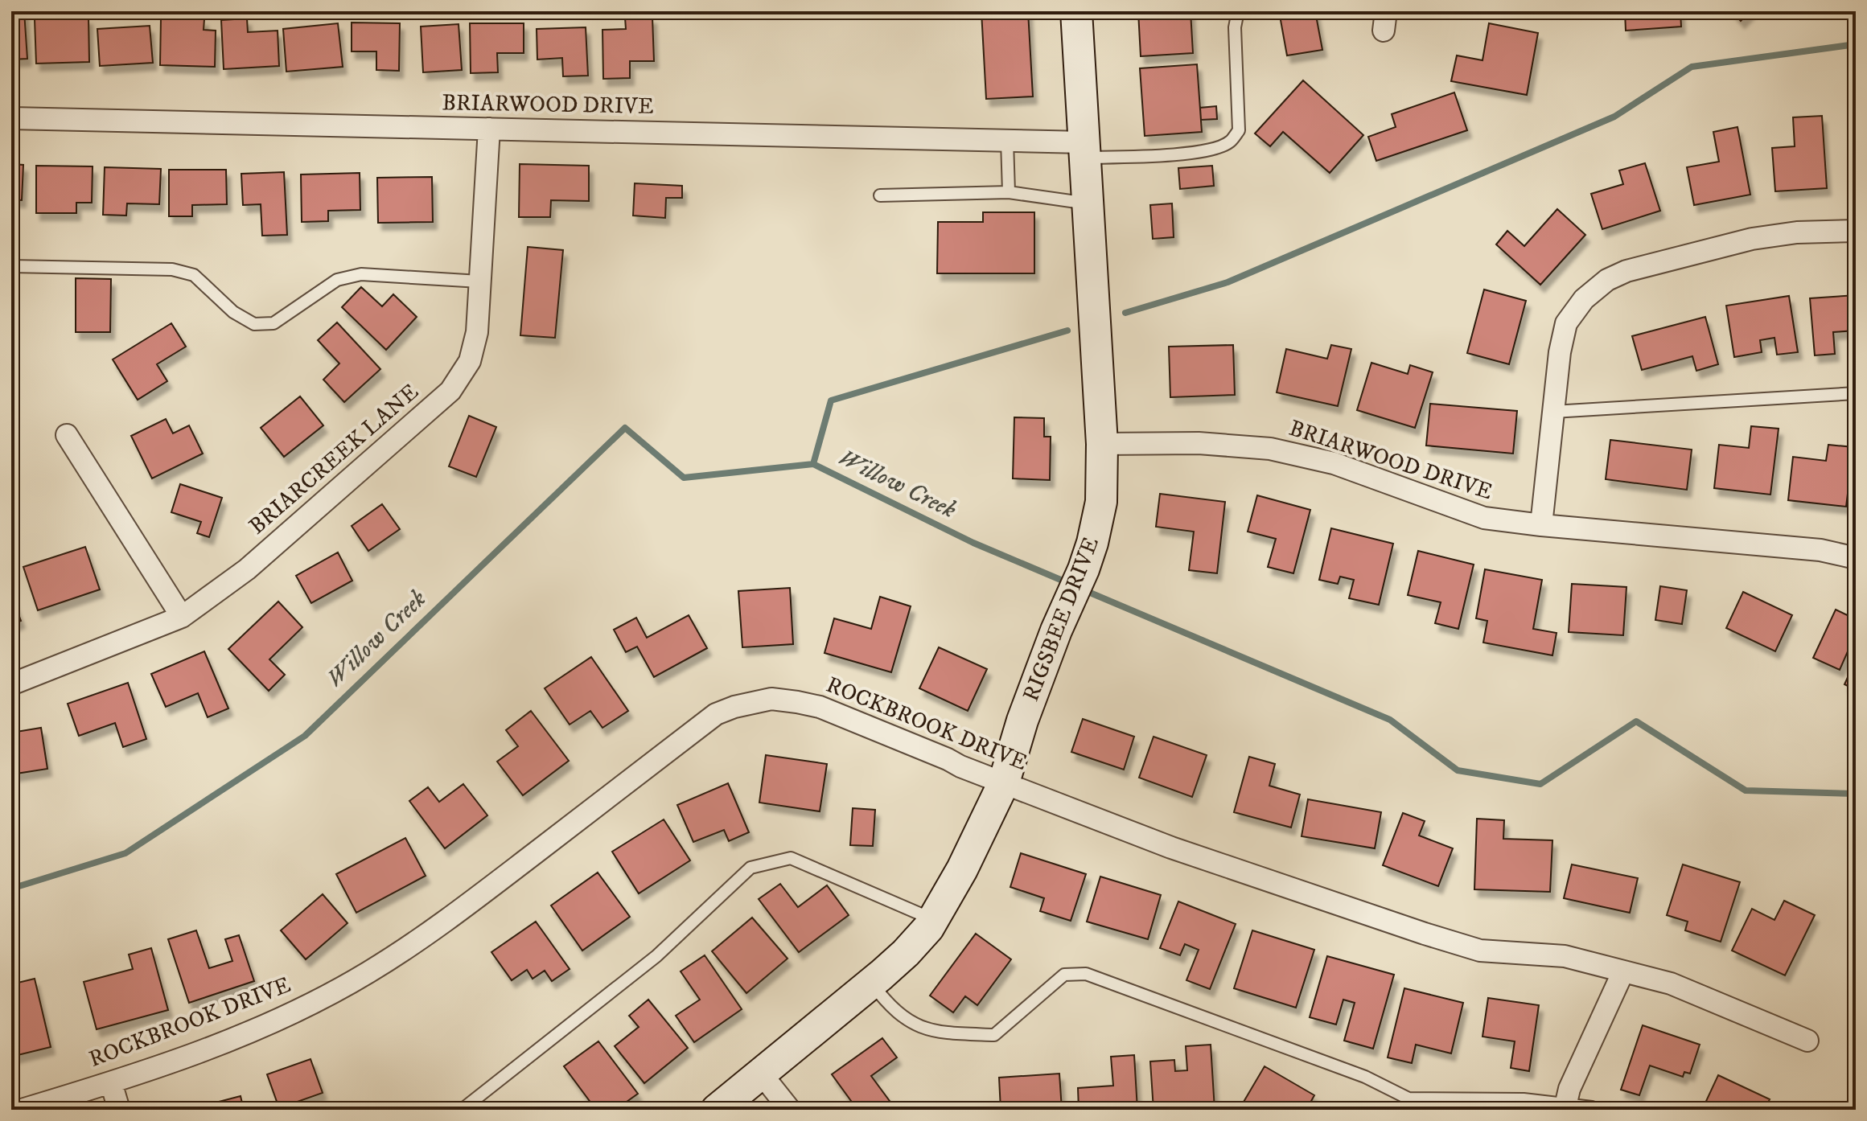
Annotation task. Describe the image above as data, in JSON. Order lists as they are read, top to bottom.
{
  "streets": {
    "street": [
      "BRIARWOOD DRIVE",
      "BRIARCREEK LANE",
      "RIGSBEE DRIVE",
      "ROCKBROOK DRIVE"
    ]
  },
  "crossings": [
    ["BRIARWOOD DRIVE", "BRIARCREEK LANE"],
    ["BRIARWOOD DRIVE", "RIGSBEE DRIVE"],
    ["RIGSBEE DRIVE", "ROCKBROOK DRIVE"]
  ],
  "water": ["Willow Creek"]
}
